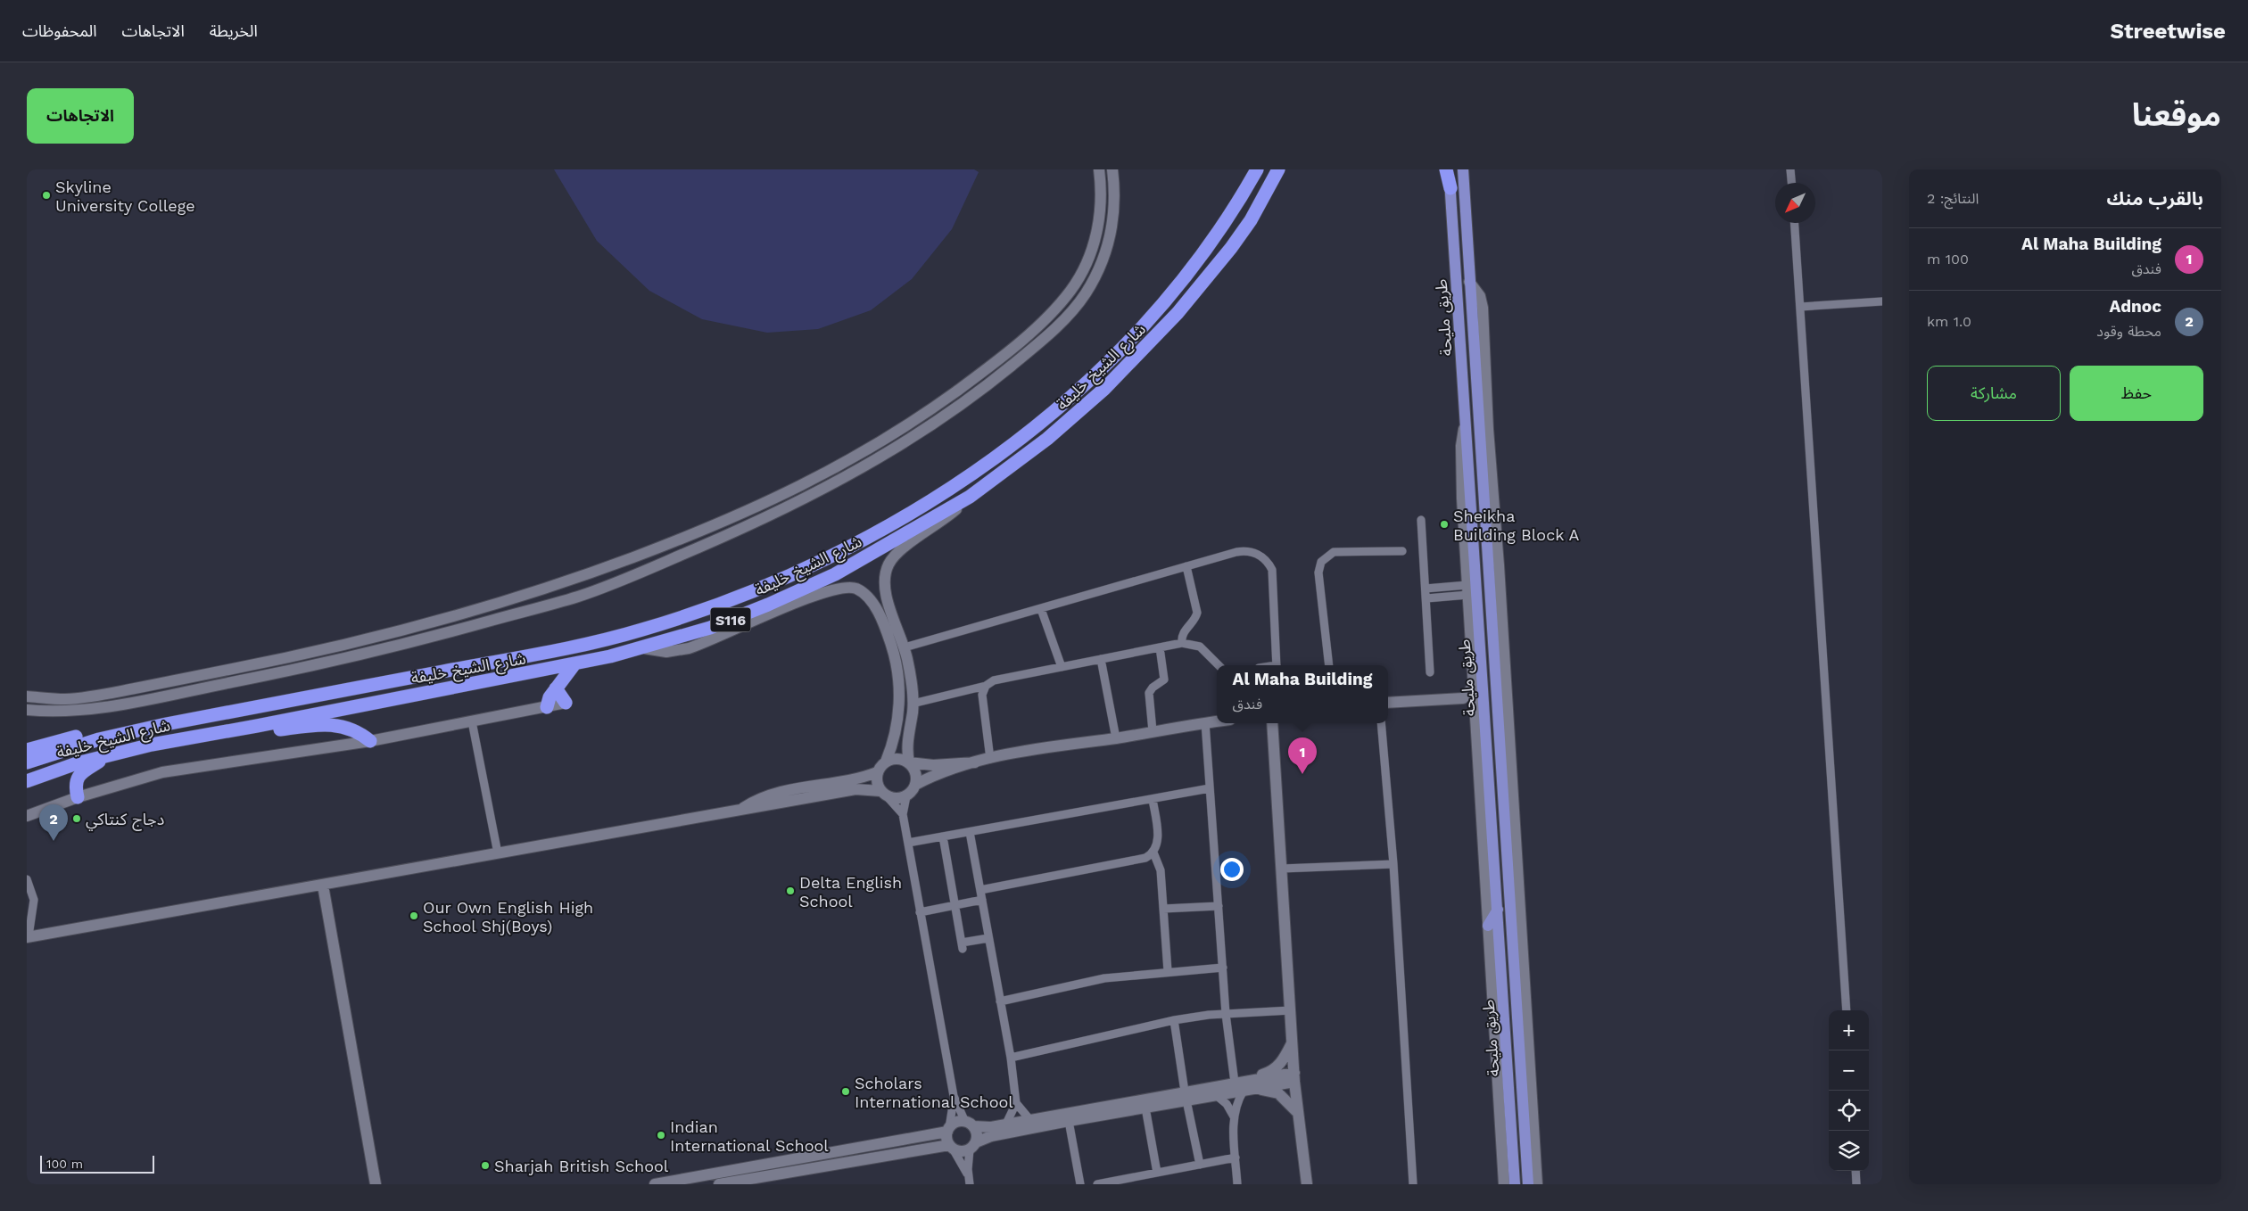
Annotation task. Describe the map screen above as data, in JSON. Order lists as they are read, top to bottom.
{
  "streets": {
    "highway": ["شارع الشيخ خليفة", "S116"],
    "main road": ["طريق مليحة"]
  },
  "places": [
    "Skyline University College",
    "Sheikha Building Block A",
    "دجاج كنتاكي",
    "Delta English School",
    "Our Own English High School Shj(Boys)",
    "Scholars International School",
    "Indian International School",
    "Sharjah British School"
  ],
  "scale_bar": "100 m",
  "north": "bottom left",
  "page": {
    "header": "Streetwise",
    "nav": ["الخريطة", "الاتجاهات", "المحفوظات"],
    "title": "موقعنا",
    "buttons": [
      "الاتجاهات",
      ["حفظ", "مشاركة"]
    ],
    "heading": ["بالقرب منك", "النتائج: 2"],
    "list": [
      {
        "mark": "1",
        "name": "Al Maha Building",
        "note": "فندق",
        "value": "100 m"
      },
      {
        "mark": "2",
        "name": "Adnoc",
        "note": "محطة وقود",
        "value": "1.0 km"
      }
    ],
    "popup": ["Al Maha Building", "فندق"],
    "pins": ["1", "2"],
    "map_buttons": ["+", "−"],
    "scale": "100 m"
  }
}
